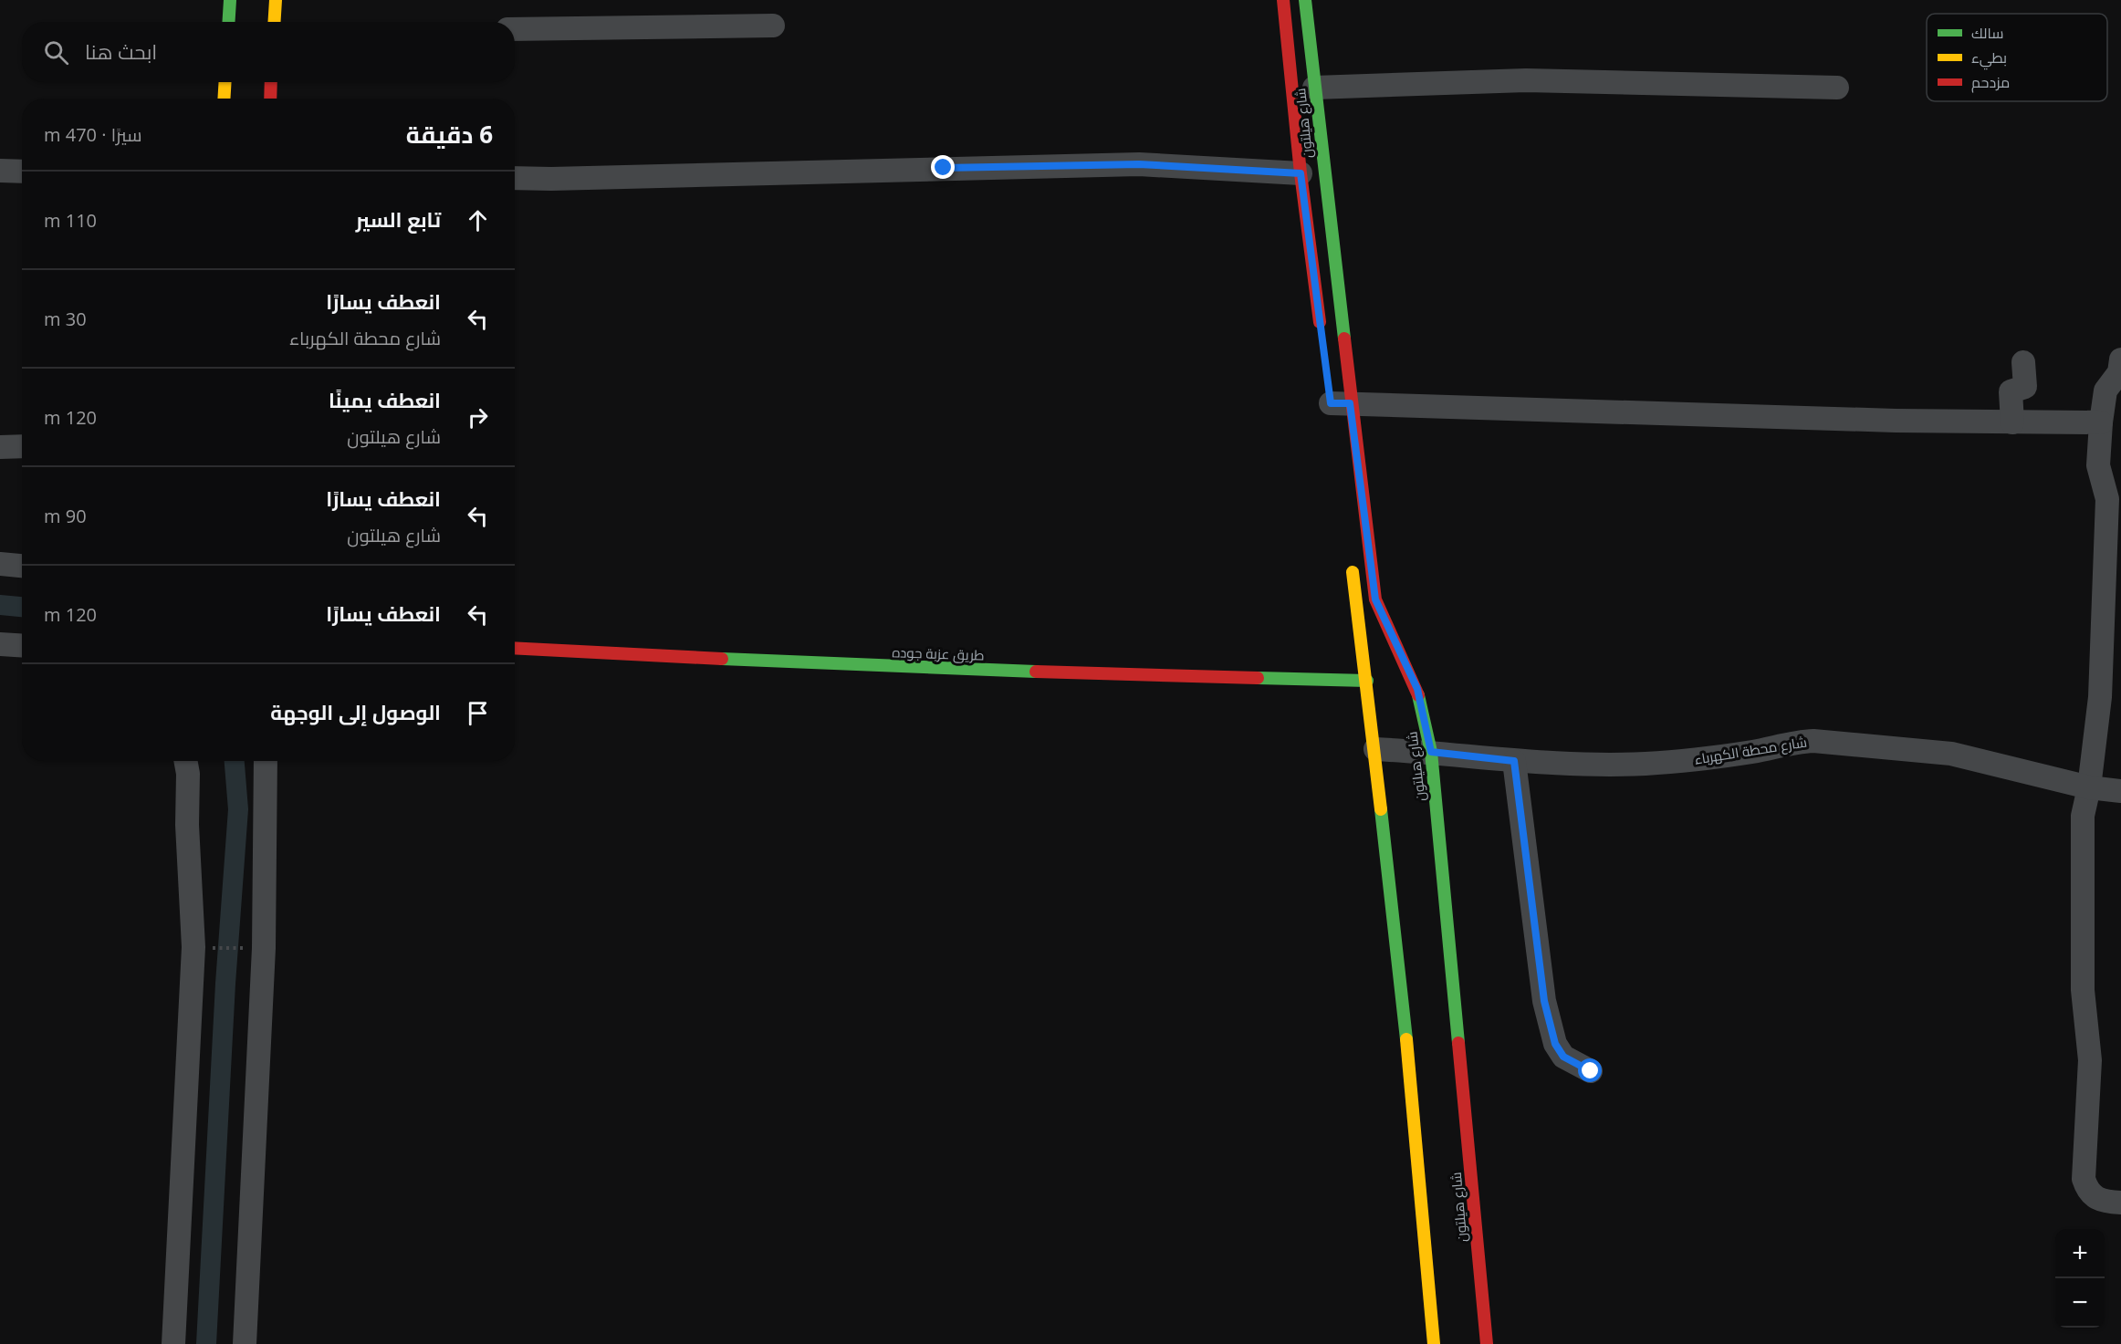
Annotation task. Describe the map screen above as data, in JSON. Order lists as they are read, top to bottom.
{
  "streets": {
    "main road": ["شارع هيلتون", "طريق عزبة جوده"],
    "street": ["شارع محطة الكهرباء"]
  },
  "crossings": [
    ["شارع هيلتون", "شارع محطة الكهرباء"]
  ],
  "legend": ["سالك", "بطيء", "مزدحم"],
  "page": {
    "search": "ابحث هنا",
    "heading": ["6 دقيقة", "سيرًا · 470 m"],
    "list": [
      ["تابع السير", "110 m"],
      ["انعطف يسارًا", "شارع محطة الكهرباء", "30 m"],
      ["انعطف يمينًا", "شارع هيلتون", "120 m"],
      ["انعطف يسارًا", "شارع هيلتون", "90 m"],
      ["انعطف يسارًا", "120 m"],
      "الوصول إلى الوجهة"
    ],
    "map_buttons": ["+", "−"]
  }
}
